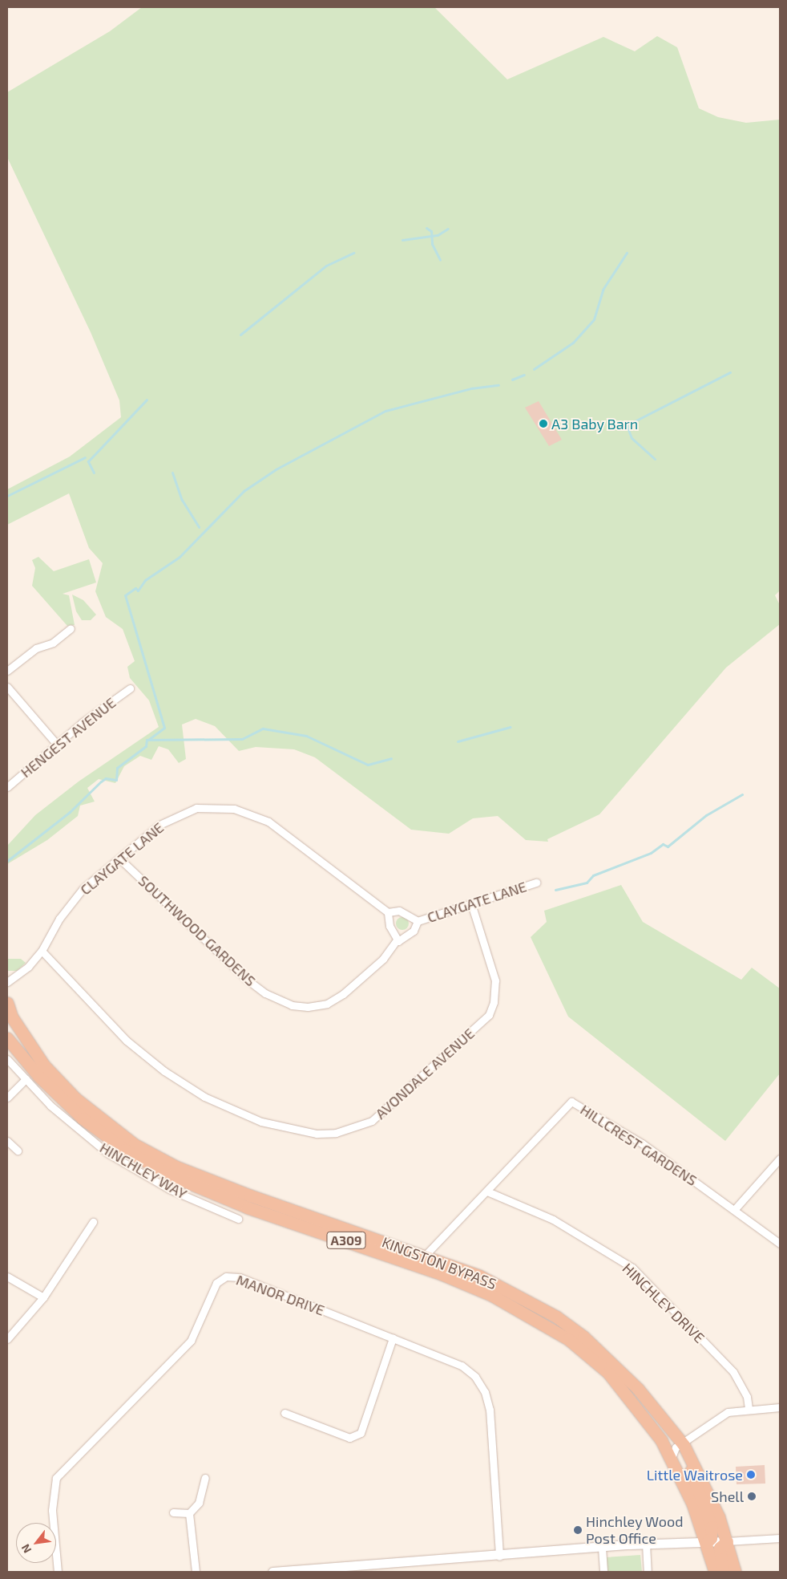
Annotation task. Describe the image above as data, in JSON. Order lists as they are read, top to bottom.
{
  "streets": {
    "highway": ["A309", "KINGSTON BYPASS"],
    "street": [
      "HENGEST AVENUE",
      "CLAYGATE LANE",
      "SOUTHWOOD GARDENS",
      "AVONDALE AVENUE",
      "HILLCREST GARDENS",
      "HINCHLEY WAY",
      "MANOR DRIVE",
      "HINCHLEY DRIVE"
    ]
  },
  "crossings": [
    ["CLAYGATE LANE", "SOUTHWOOD GARDENS"],
    ["CLAYGATE LANE", "AVONDALE AVENUE"],
    ["HILLCREST GARDENS", "KINGSTON BYPASS"],
    ["HILLCREST GARDENS", "HINCHLEY DRIVE"]
  ],
  "places": [
    "A3 Baby Barn",
    "Little Waitrose",
    "Shell",
    "Hinchley Wood Post Office"
  ],
  "north": "bottom left"
}
